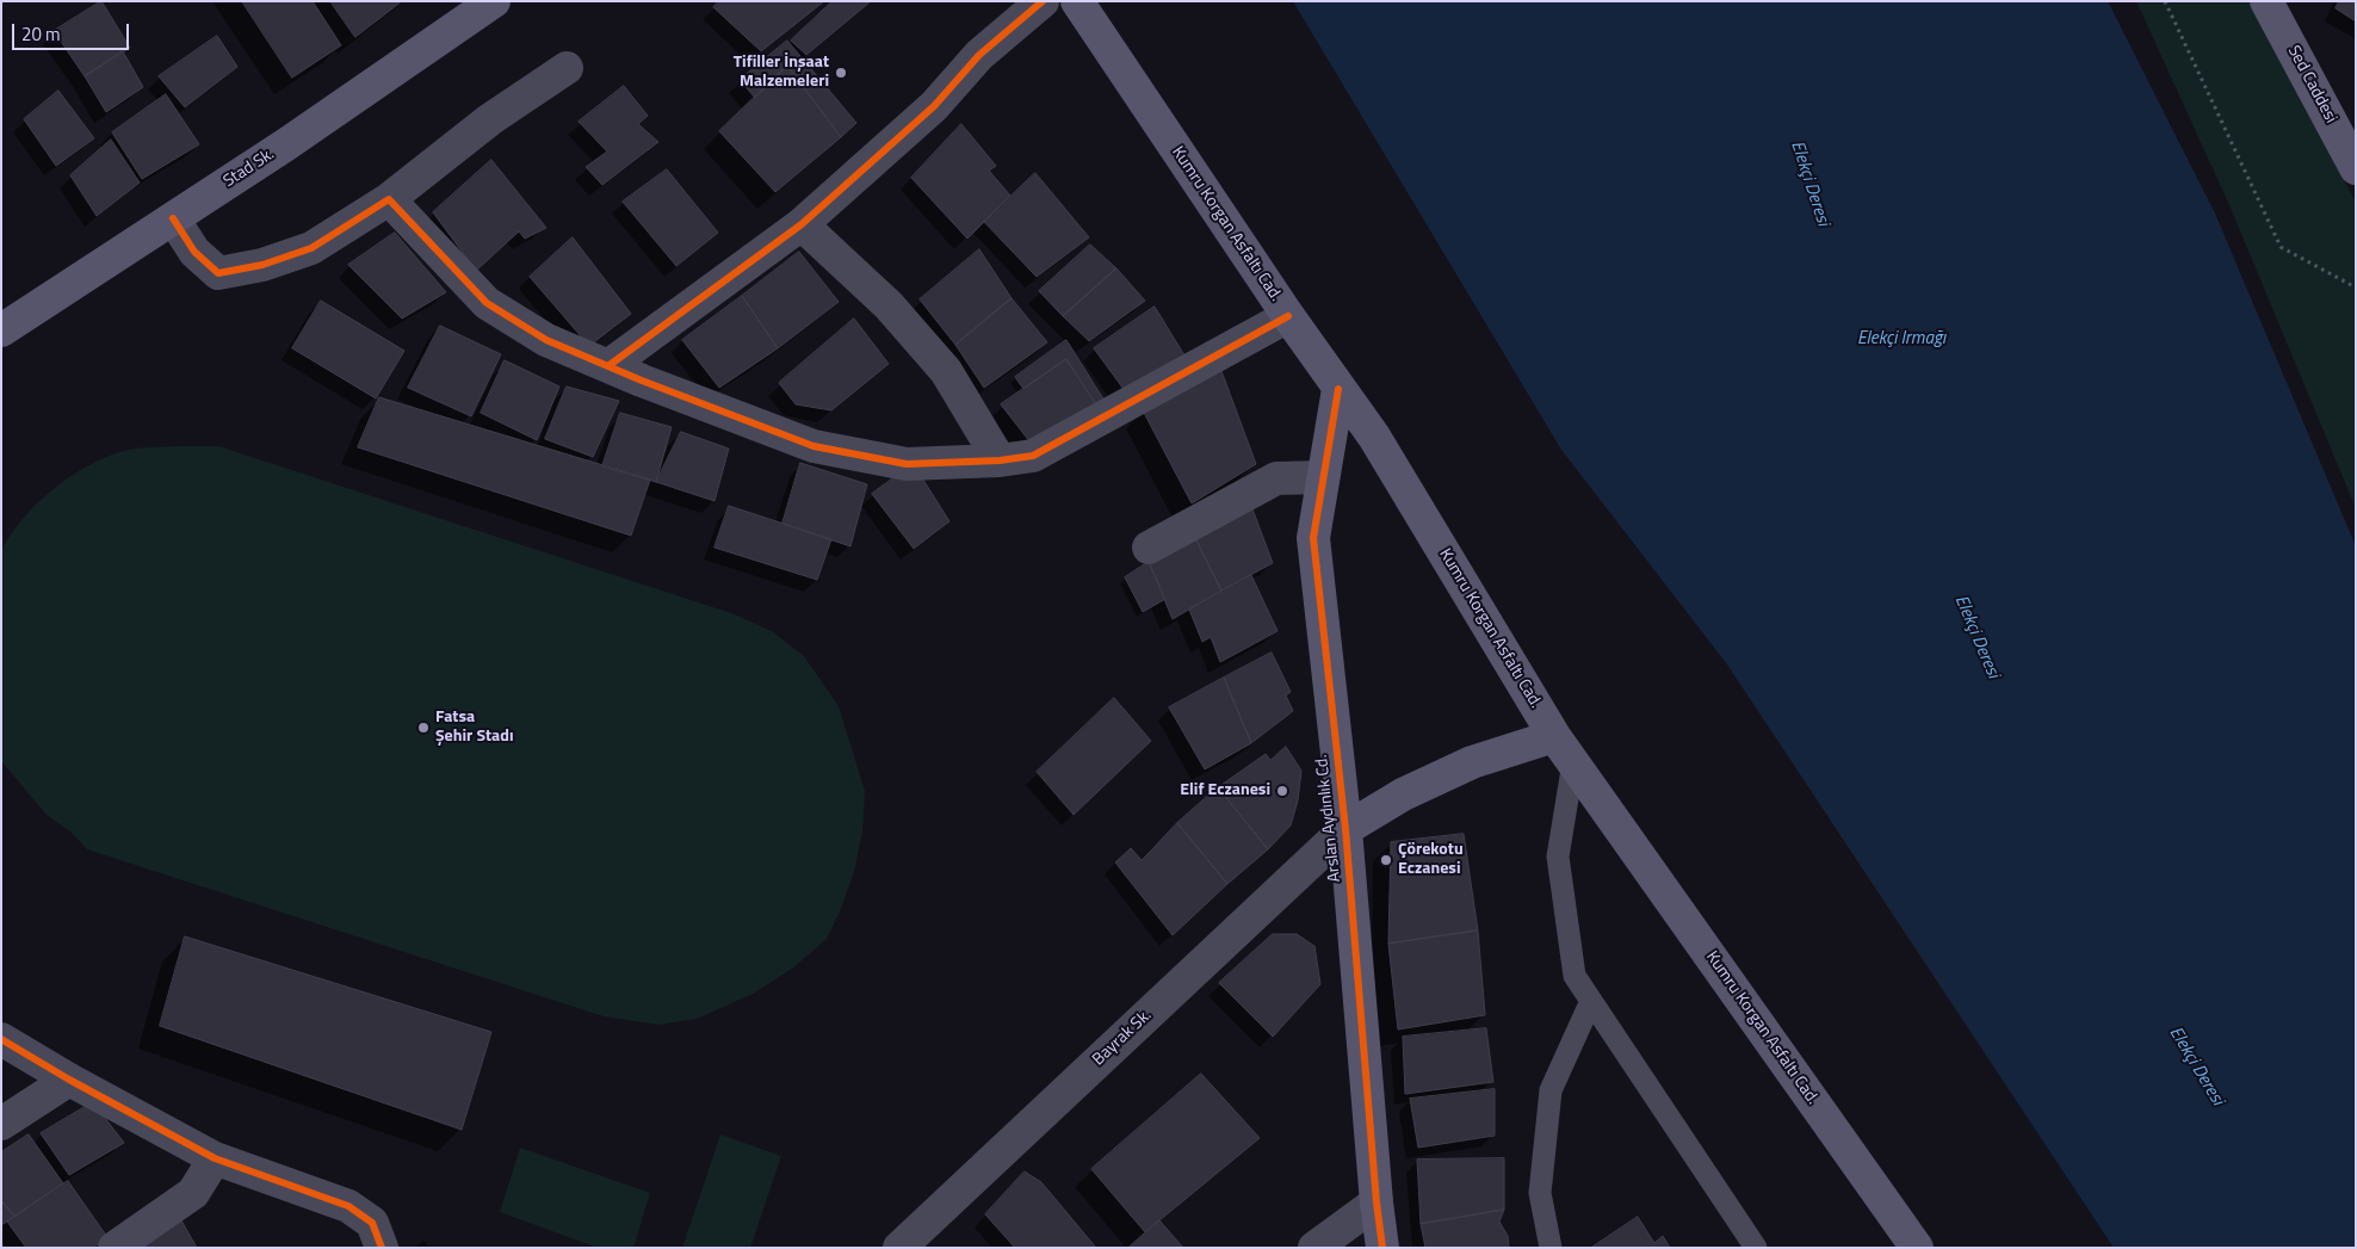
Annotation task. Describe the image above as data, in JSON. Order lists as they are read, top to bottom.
{
  "streets": {
    "main road": [
      "Sed Caddesi",
      "Stad Sk.",
      "Kumru Korgan Asfaltı Cad.",
      "Arslan Aydınlık Cd."
    ],
    "street": ["Bayrak Sk."]
  },
  "crossings": [
    ["Kumru Korgan Asfaltı Cad.", "Arslan Aydınlık Cd."],
    ["Arslan Aydınlık Cd.", "Bayrak Sk."]
  ],
  "water": ["Elekçi Deresi", "Elekçi Irmağı"],
  "places": [
    "Tifiller İnşaat Malzemeleri",
    "Fatsa Şehir Stadı",
    "Elif Eczanesi",
    "Çörekotu Eczanesi"
  ],
  "scale_bar": "20 m"
}
